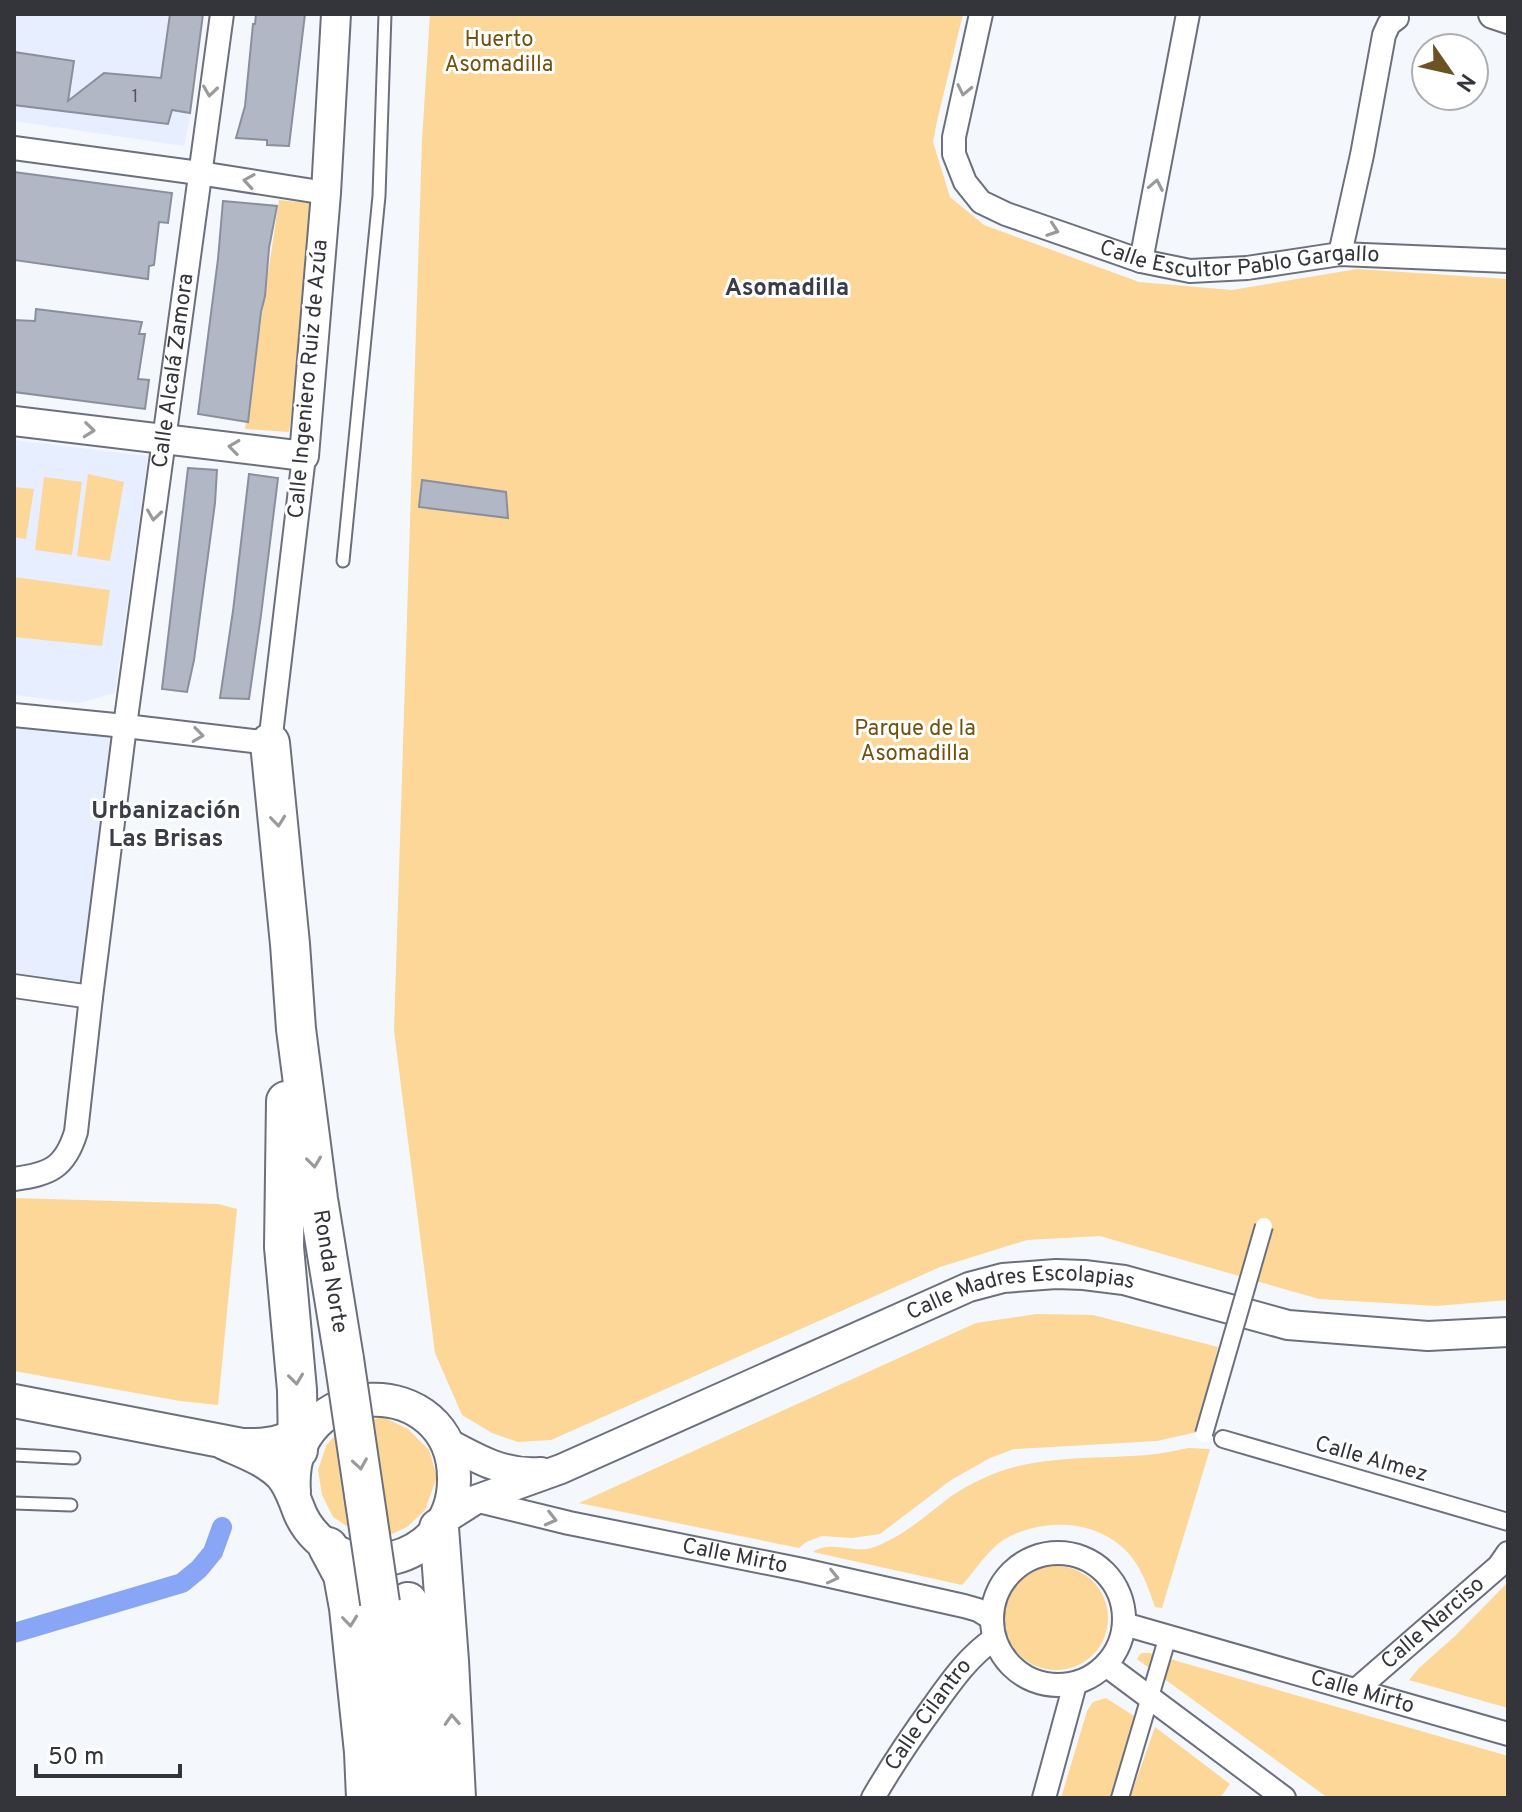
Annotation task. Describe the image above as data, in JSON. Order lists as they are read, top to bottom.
{
  "streets": {
    "highway": ["Ronda Norte"],
    "street": [
      "Calle Escultor Pablo Gargallo",
      "Calle Alcalá Zamora",
      "Calle Ingeniero Ruiz de Azúa",
      "Calle Madres Escolapias",
      "Calle Almez",
      "Calle Mirto",
      "Calle Narciso",
      "Calle Cilantro"
    ]
  },
  "crossings": [
    ["Calle Ingeniero Ruiz de Azúa", "Ronda Norte"],
    ["Calle Madres Escolapias", "Calle Mirto"],
    ["Calle Mirto", "Calle Narciso"],
    ["Calle Mirto", "Calle Cilantro"]
  ],
  "one_way": ["Calle Alcalá Zamora", "Calle Mirto"],
  "districts": ["Asomadilla", "Urbanización Las Brisas"],
  "parks": ["Huerto Asomadilla", "Parque de la Asomadilla"],
  "house_numbers": ["1"],
  "scale_bar": "50 m",
  "north": "bottom right"
}
